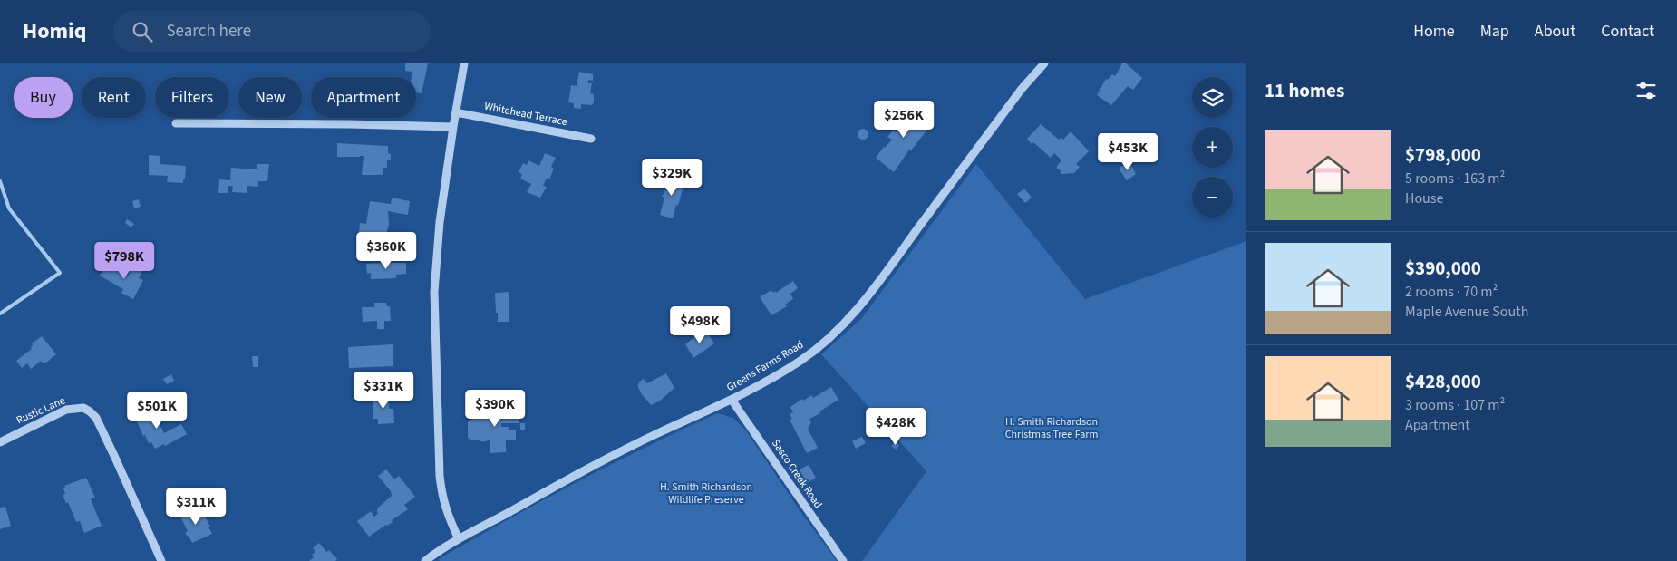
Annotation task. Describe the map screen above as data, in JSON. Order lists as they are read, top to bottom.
{
  "streets": {
    "street": [
      "Whitehead Terrace",
      "Greens Farms Road",
      "Rustic Lane",
      "Sasco Creek Road"
    ]
  },
  "crossings": [
    ["Greens Farms Road", "Sasco Creek Road"]
  ],
  "parks": ["H. Smith Richardson Christmas Tree Farm", "H. Smith Richardson Wildlife Preserve"],
  "page": {
    "header": "Homiq",
    "search": "Search here",
    "nav": [
      "Home",
      "Map",
      "About",
      "Contact"
    ],
    "heading": "11 homes",
    "map_buttons": ["+", "−"],
    "chip": [
      "Buy",
      "Rent",
      "Filters",
      "New",
      "Apartment"
    ],
    "price": [
      "$256K",
      "$453K",
      "$329K",
      "$360K",
      "$798K",
      "$498K",
      "$331K",
      "$390K",
      "$501K",
      "$428K",
      "$311K"
    ],
    "list": [
      {
        "name": "$798,000",
        "note": "5 rooms · 163 m² · House"
      },
      {
        "name": "$390,000",
        "note": "2 rooms · 70 m² · Maple Avenue South"
      },
      {
        "name": "$428,000",
        "note": "3 rooms · 107 m² · Apartment"
      }
    ]
  }
}
